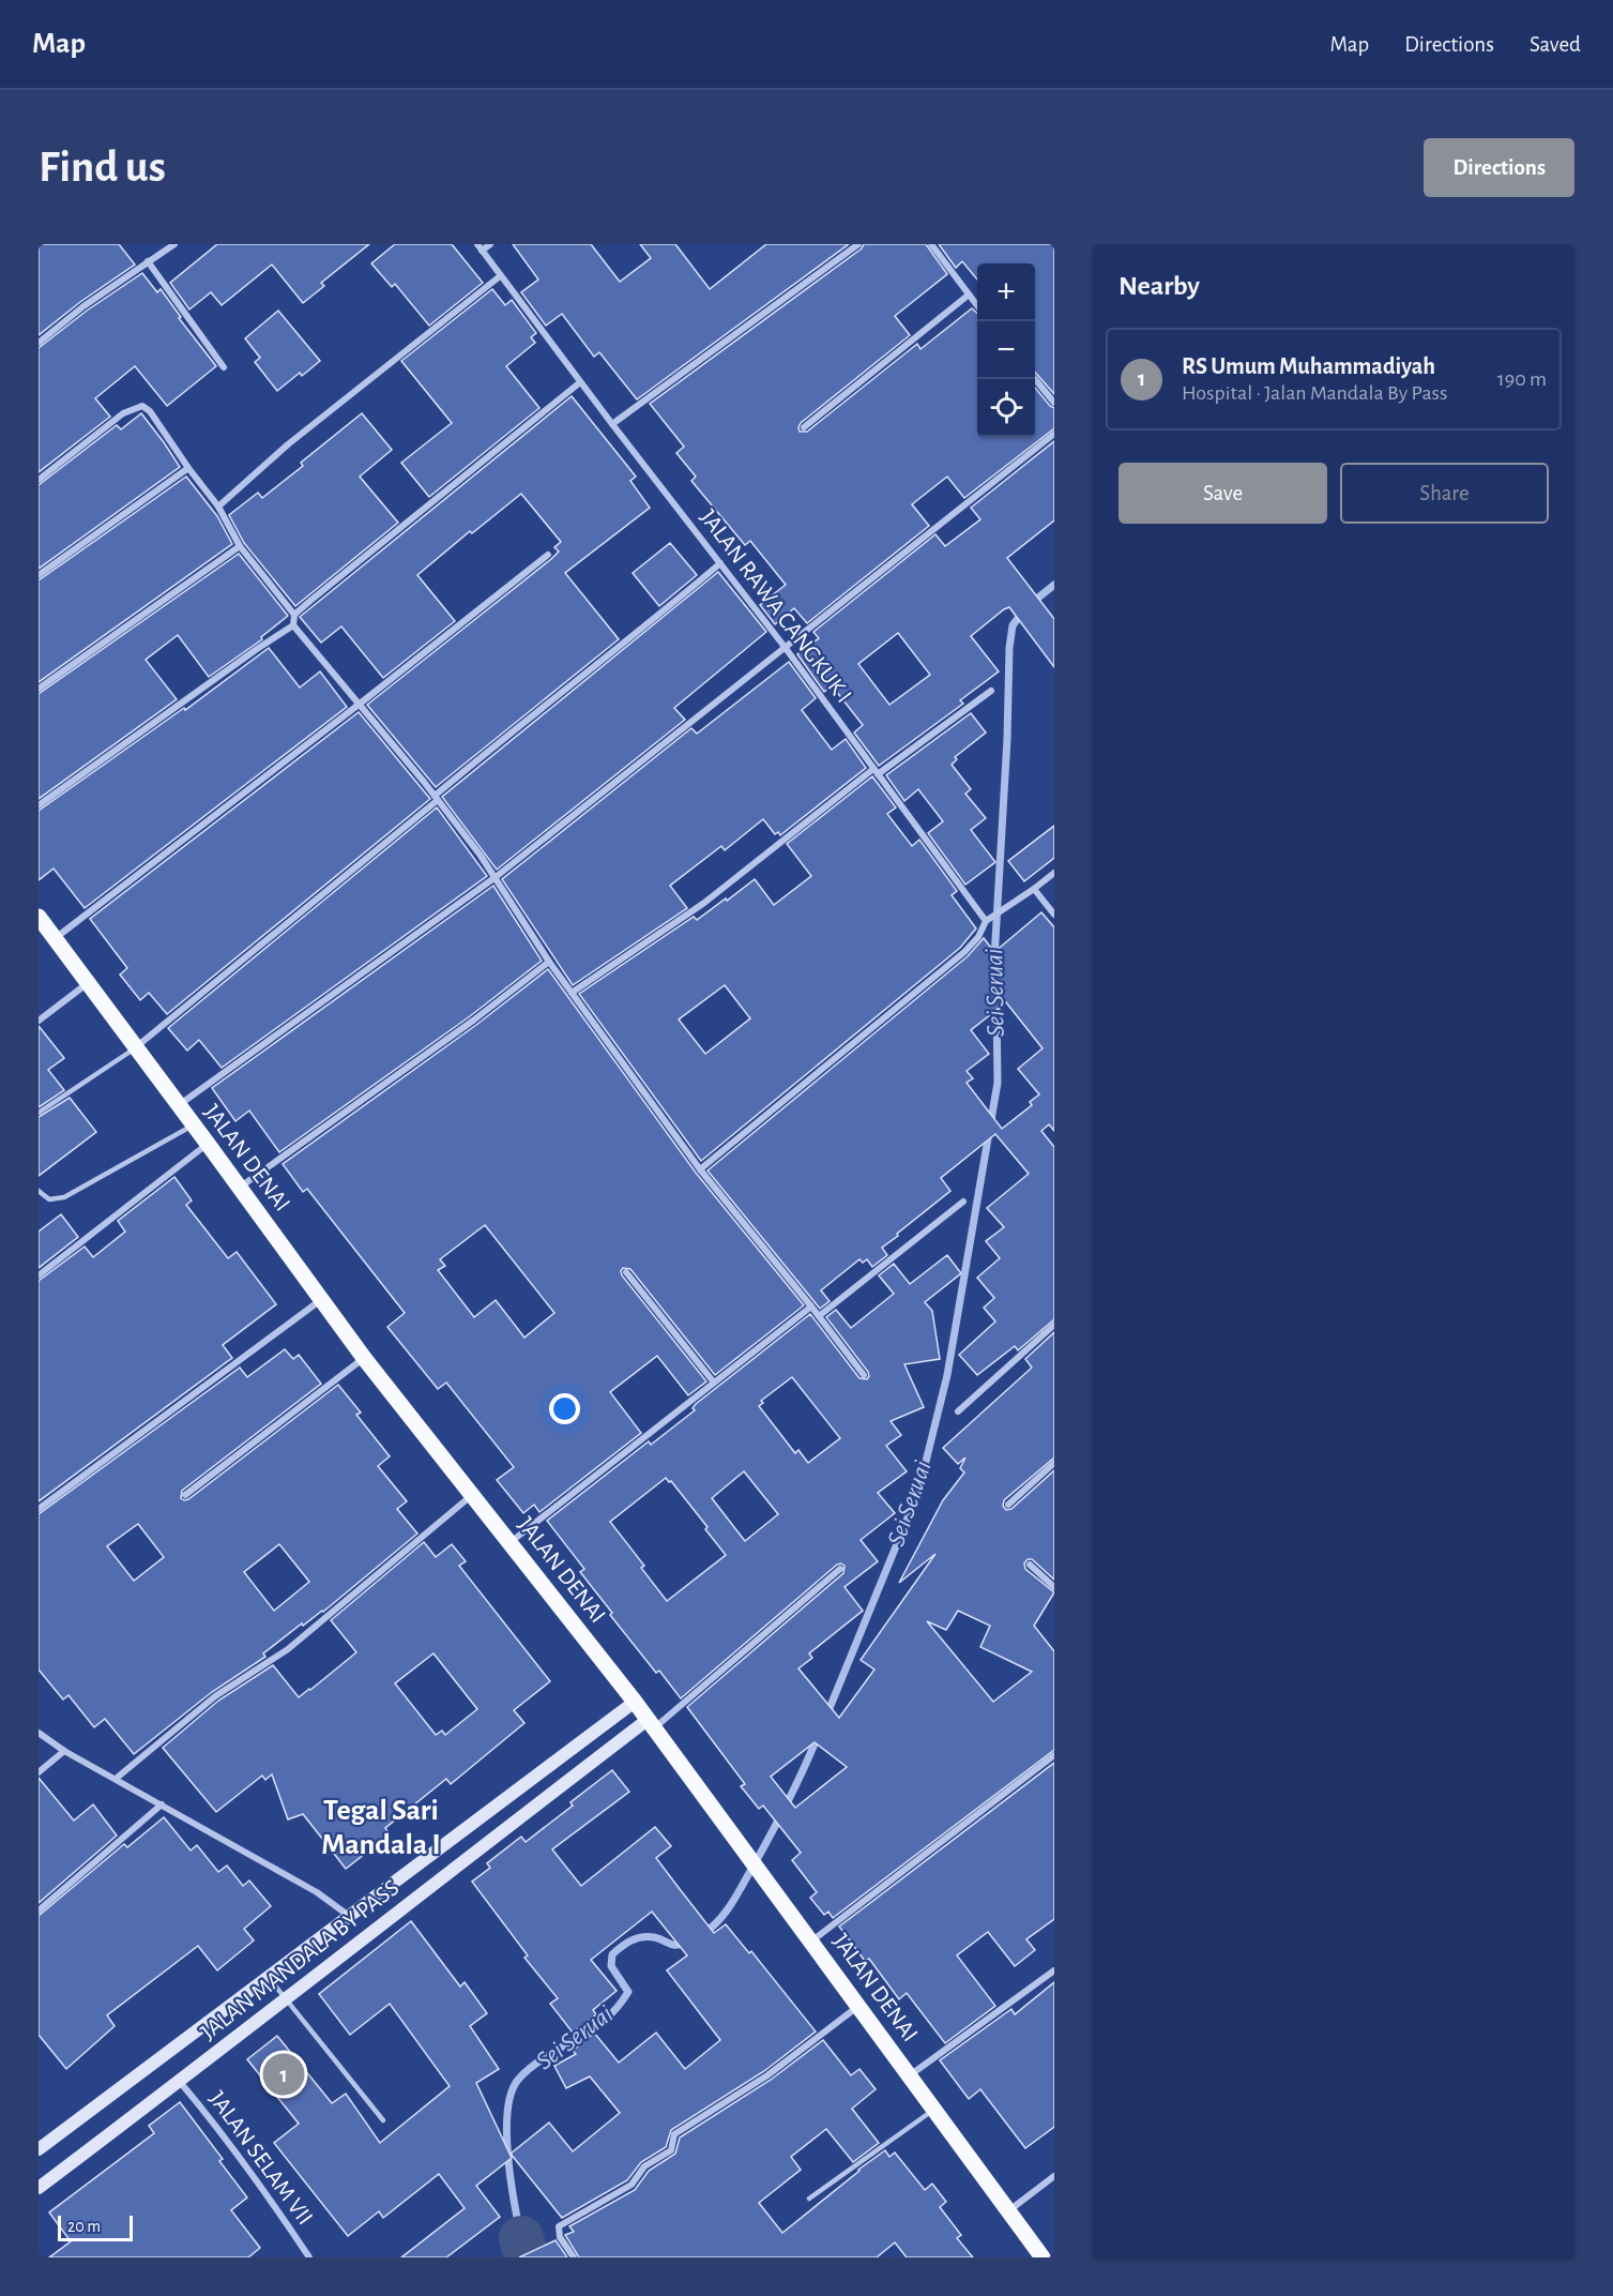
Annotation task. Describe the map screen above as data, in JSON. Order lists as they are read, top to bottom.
{
  "streets": {
    "main road": ["JALAN DENAI"],
    "street": ["JALAN RAWA CANGKUK I", "JALAN MANDALA BY PASS", "JALAN SELAM VII"]
  },
  "crossings": [
    ["JALAN DENAI", "JALAN MANDALA BY PASS"],
    ["JALAN MANDALA BY PASS", "JALAN SELAM VII"]
  ],
  "districts": ["Tegal Sari Mandala I"],
  "water": ["Sei Seruai"],
  "scale_bar": "20 m",
  "page": {
    "header": "Map",
    "nav": ["Map", "Directions", "Saved"],
    "buttons": [
      "Directions",
      ["Save", "Share"]
    ],
    "title": "Find us",
    "heading": "Nearby",
    "map_buttons": ["+", "−"],
    "list": [
      {
        "mark": "1",
        "name": "RS Umum Muhammadiyah",
        "note": "Hospital · Jalan Mandala By Pass",
        "value": "190 m"
      }
    ],
    "pins": "1",
    "scale": "20 m"
  }
}
